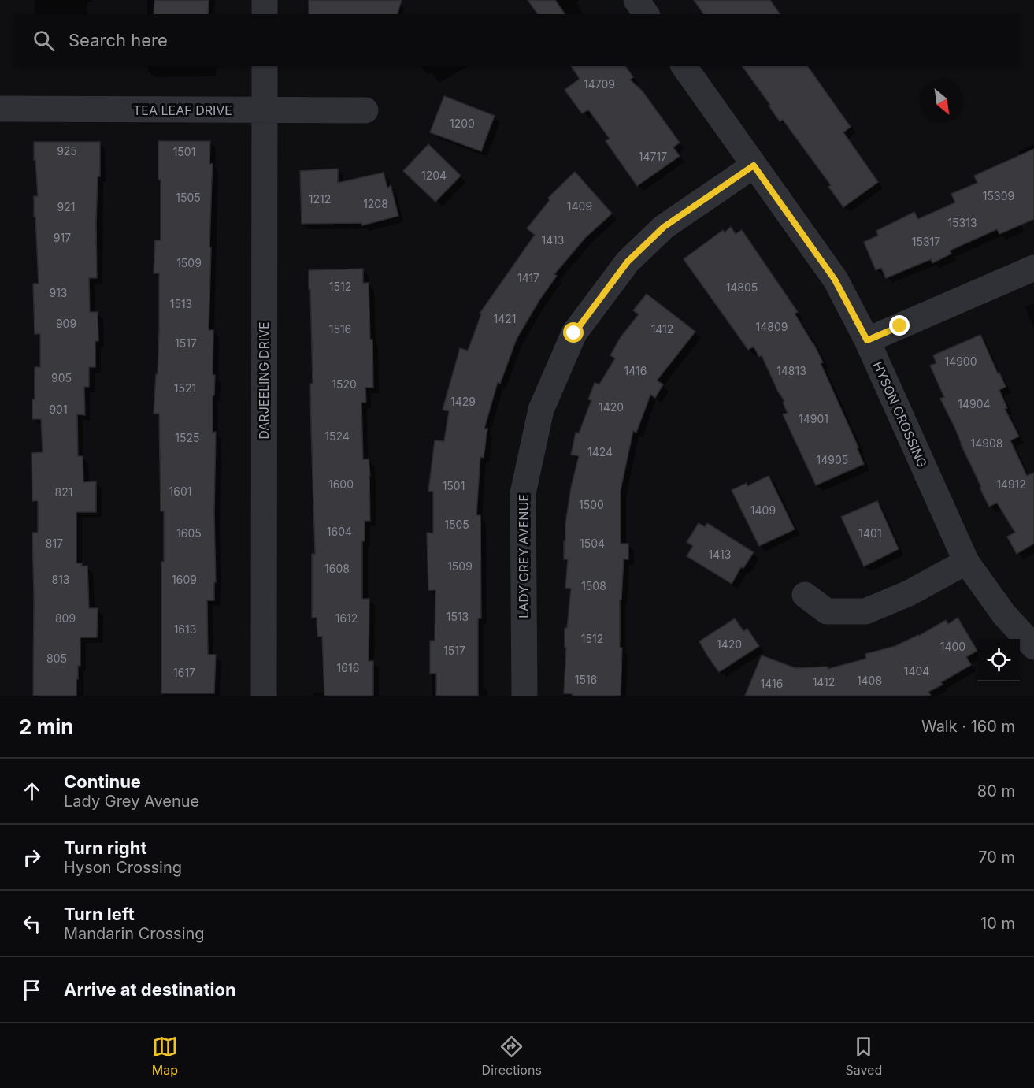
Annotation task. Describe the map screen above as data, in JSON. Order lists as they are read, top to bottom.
{
  "streets": {
    "street": [
      "TEA LEAF DRIVE",
      "DARJEELING DRIVE",
      "HYSON CROSSING",
      "LADY GREY AVENUE"
    ]
  },
  "crossings": [
    ["TEA LEAF DRIVE", "DARJEELING DRIVE"],
    ["HYSON CROSSING", "LADY GREY AVENUE"]
  ],
  "house_numbers": [
    "14709",
    "1200",
    "925",
    "1501",
    "14717",
    "1204",
    "15309",
    "1505",
    "1212",
    "1208",
    "1409",
    "921",
    "15313",
    "917",
    "1413",
    "15317",
    "1509",
    "1417",
    "1512",
    "14805",
    "913",
    "1513",
    "1421",
    "909",
    "14809",
    "1516",
    "1412",
    "1517",
    "14900",
    "1416",
    "14813",
    "905",
    "1520",
    "1521",
    "1429",
    "14904",
    "1420",
    "901",
    "14901",
    "1524",
    "1525",
    "14908",
    "1424",
    "14905",
    "1600",
    "14912",
    "1501",
    "1601",
    "821",
    "1500",
    "1409",
    "1505",
    "1604",
    "1605",
    "1401",
    "817",
    "1504",
    "1413",
    "1509",
    "1608",
    "813",
    "1609",
    "1508",
    "1513",
    "809",
    "1612",
    "1613",
    "1512",
    "1420",
    "1400",
    "1517",
    "805",
    "1616",
    "1404",
    "1617",
    "1516",
    "1408",
    "1412",
    "1416"
  ],
  "north": "bottom right",
  "page": {
    "search": "Search here",
    "heading": ["2 min", "Walk · 160 m"],
    "list": [
      ["Continue", "Lady Grey Avenue", "80 m"],
      ["Turn right", "Hyson Crossing", "70 m"],
      ["Turn left", "Mandarin Crossing", "10 m"],
      "Arrive at destination"
    ],
    "nav": ["Map", "Directions", "Saved"]
  }
}
